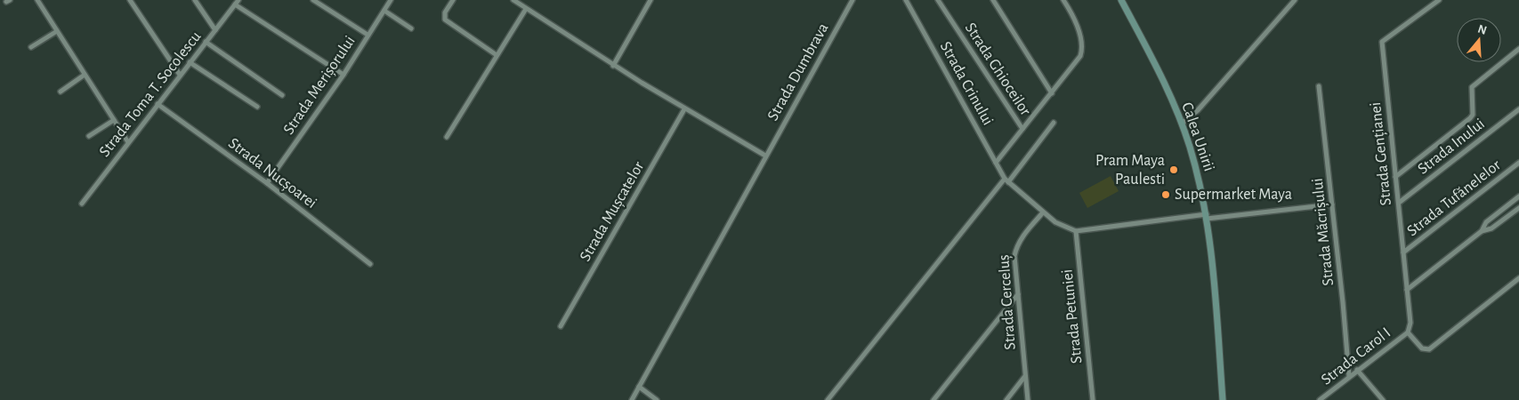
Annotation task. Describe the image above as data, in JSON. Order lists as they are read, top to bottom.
{
  "streets": {
    "main road": ["Calea Unirii"],
    "street": [
      "Strada Ghioceilor",
      "Strada Dumbrava",
      "Strada Crinului",
      "Strada Merișorului",
      "Strada Toma T. Socolescu",
      "Strada Inului",
      "Strada Gențianei",
      "Strada Nucșoarei",
      "Strada Tufănelelor",
      "Strada Mușcatelor",
      "Strada Măcrișului",
      "Strada Cerceluș",
      "Strada Petuniei",
      "Strada Carol I"
    ]
  },
  "crossings": [
    ["Strada Crinului", "Strada Cerceluș"],
    ["Strada Crinului", "Strada Petuniei"],
    ["Strada Merișorului", "Strada Nucșoarei"],
    ["Strada Toma T. Socolescu", "Strada Nucșoarei"],
    ["Strada Inului", "Strada Gențianei"],
    ["Strada Gențianei", "Strada Tufănelelor"],
    ["Strada Gențianei", "Strada Carol I"],
    ["Strada Măcrișului", "Strada Carol I"]
  ],
  "places": ["Pram Maya Paulesti", "Supermarket Maya"],
  "north": "top"
}
